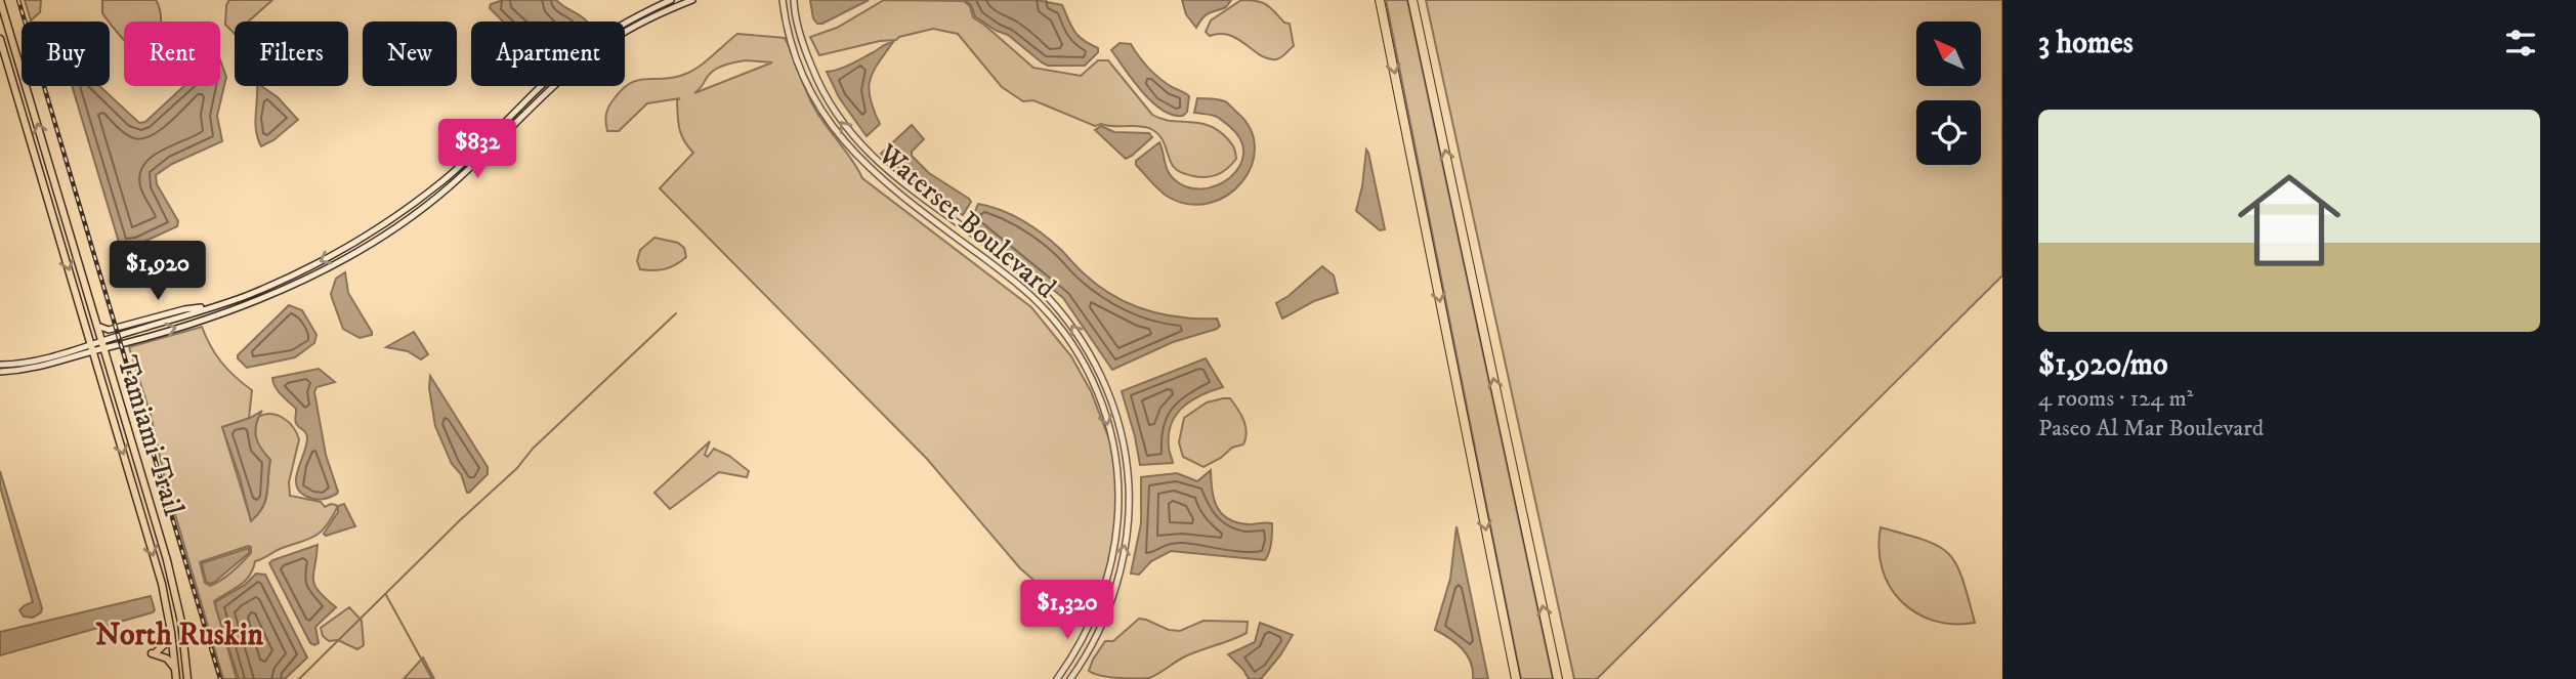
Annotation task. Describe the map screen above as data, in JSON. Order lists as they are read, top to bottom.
{
  "streets": {
    "main road": ["Waterset Boulevard", "Tamiami Trail"]
  },
  "districts": ["North Ruskin"],
  "north": "top left",
  "page": {
    "heading": "3 homes",
    "chip": [
      "Buy",
      "Rent",
      "Filters",
      "New",
      "Apartment"
    ],
    "list": [
      {
        "name": "$1,920/mo",
        "note": "4 rooms · 124 m² · Paseo Al Mar Boulevard"
      }
    ],
    "price": ["$832", "$1,920", "$1,320"]
  }
}
